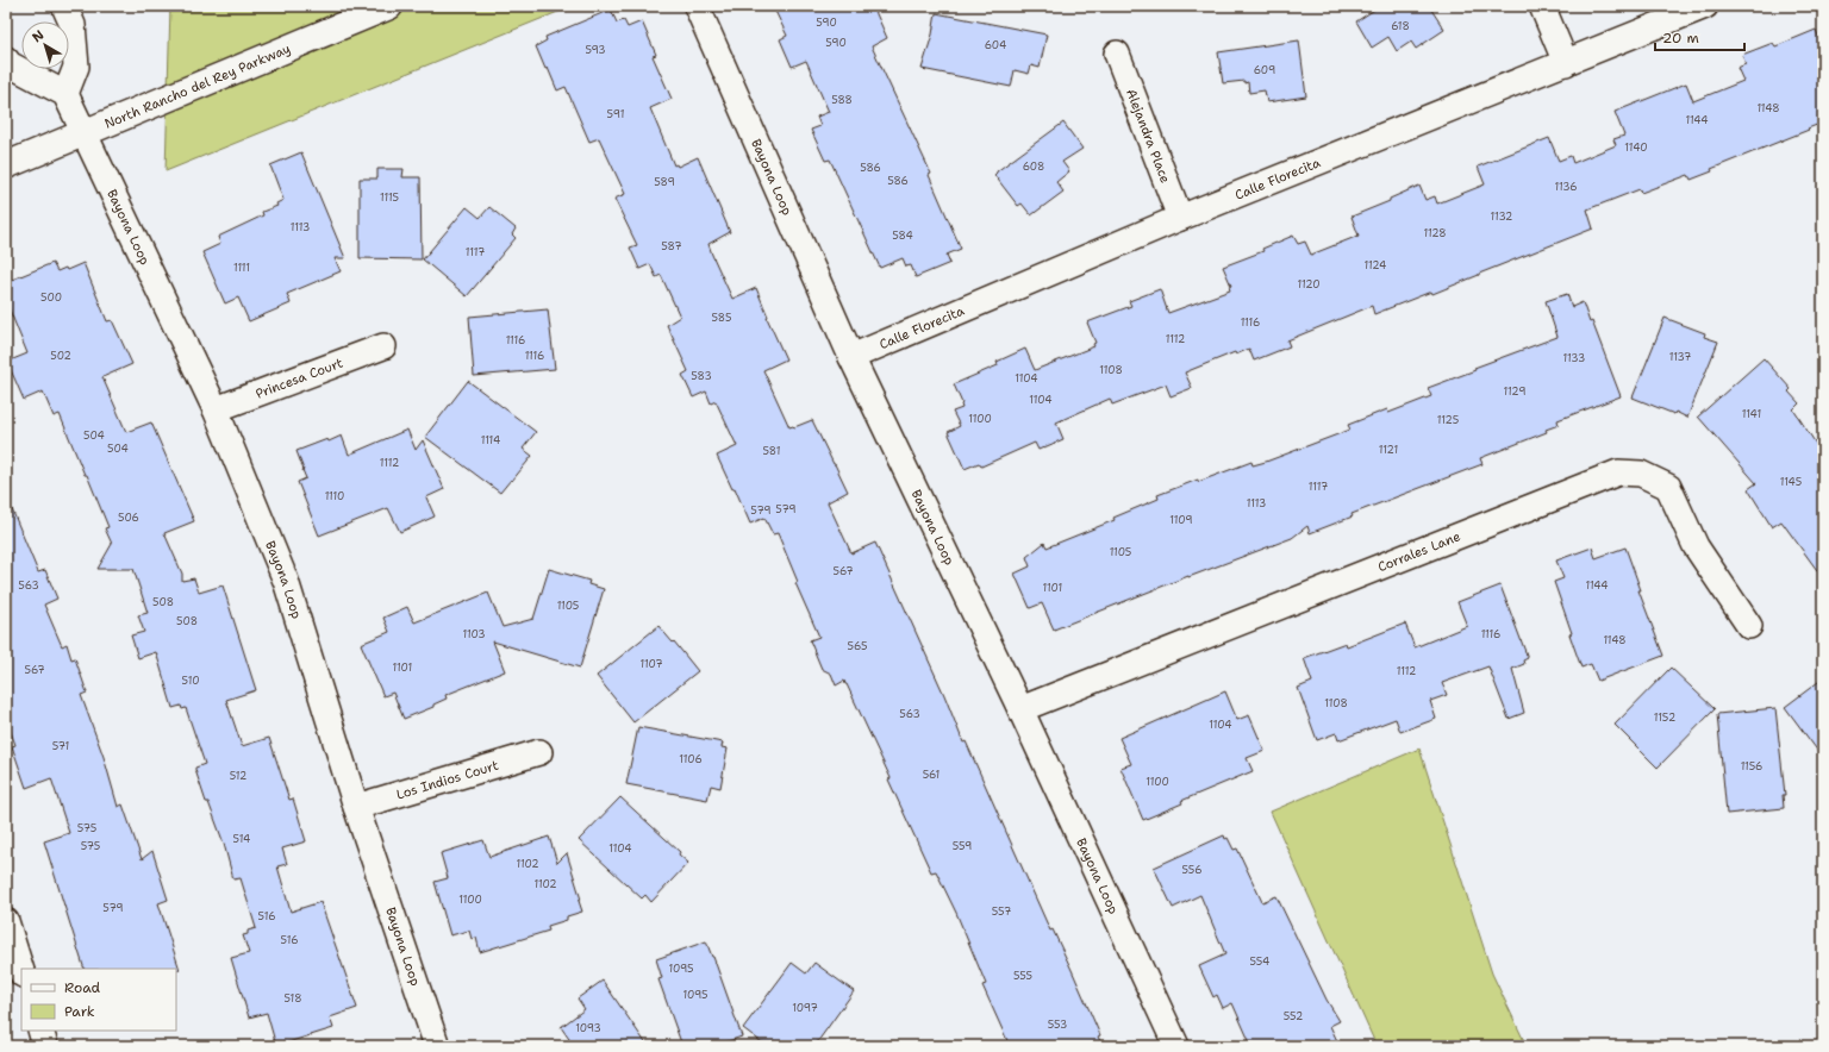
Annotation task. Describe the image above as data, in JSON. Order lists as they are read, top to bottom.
{
  "streets": {
    "street": [
      "North Rancho del Rey Parkway",
      "Alejandra Place",
      "Bayona Loop",
      "Calle Florecita",
      "Princesa Court",
      "Corrales Lane",
      "Los Indios Court"
    ]
  },
  "crossings": [
    ["North Rancho del Rey Parkway", "Bayona Loop"],
    ["Alejandra Place", "Calle Florecita"],
    ["Bayona Loop", "Calle Florecita"],
    ["Bayona Loop", "Princesa Court"],
    ["Bayona Loop", "Corrales Lane"],
    ["Bayona Loop", "Los Indios Court"]
  ],
  "house_numbers": [
    "590",
    "618",
    "590",
    "604",
    "593",
    "609",
    "588",
    "1148",
    "591",
    "1144",
    "1140",
    "608",
    "586",
    "586",
    "589",
    "1136",
    "1115",
    "1132",
    "1113",
    "1128",
    "584",
    "587",
    "1117",
    "1124",
    "1111",
    "1120",
    "500",
    "585",
    "1116",
    "1112",
    "1116",
    "502",
    "1116",
    "1137",
    "1133",
    "1108",
    "583",
    "1104",
    "1129",
    "1104",
    "1141",
    "1100",
    "1125",
    "504",
    "1114",
    "504",
    "1121",
    "581",
    "1112",
    "1145",
    "1117",
    "1110",
    "1113",
    "579",
    "579",
    "506",
    "1109",
    "1105",
    "567",
    "563",
    "1144",
    "1101",
    "508",
    "1105",
    "508",
    "1103",
    "1116",
    "1148",
    "565",
    "1107",
    "1101",
    "567",
    "1112",
    "510",
    "1108",
    "563",
    "1152",
    "1104",
    "571",
    "1106",
    "1156",
    "561",
    "512",
    "1100",
    "575",
    "514",
    "575",
    "559",
    "1104",
    "1102",
    "556",
    "1102",
    "1100",
    "579",
    "557",
    "516",
    "516",
    "554",
    "1095",
    "555",
    "1095",
    "518",
    "1097",
    "552",
    "553",
    "1093"
  ],
  "legend": ["Road", "Park"],
  "scale_bar": "20 m",
  "north": "top left"
}
